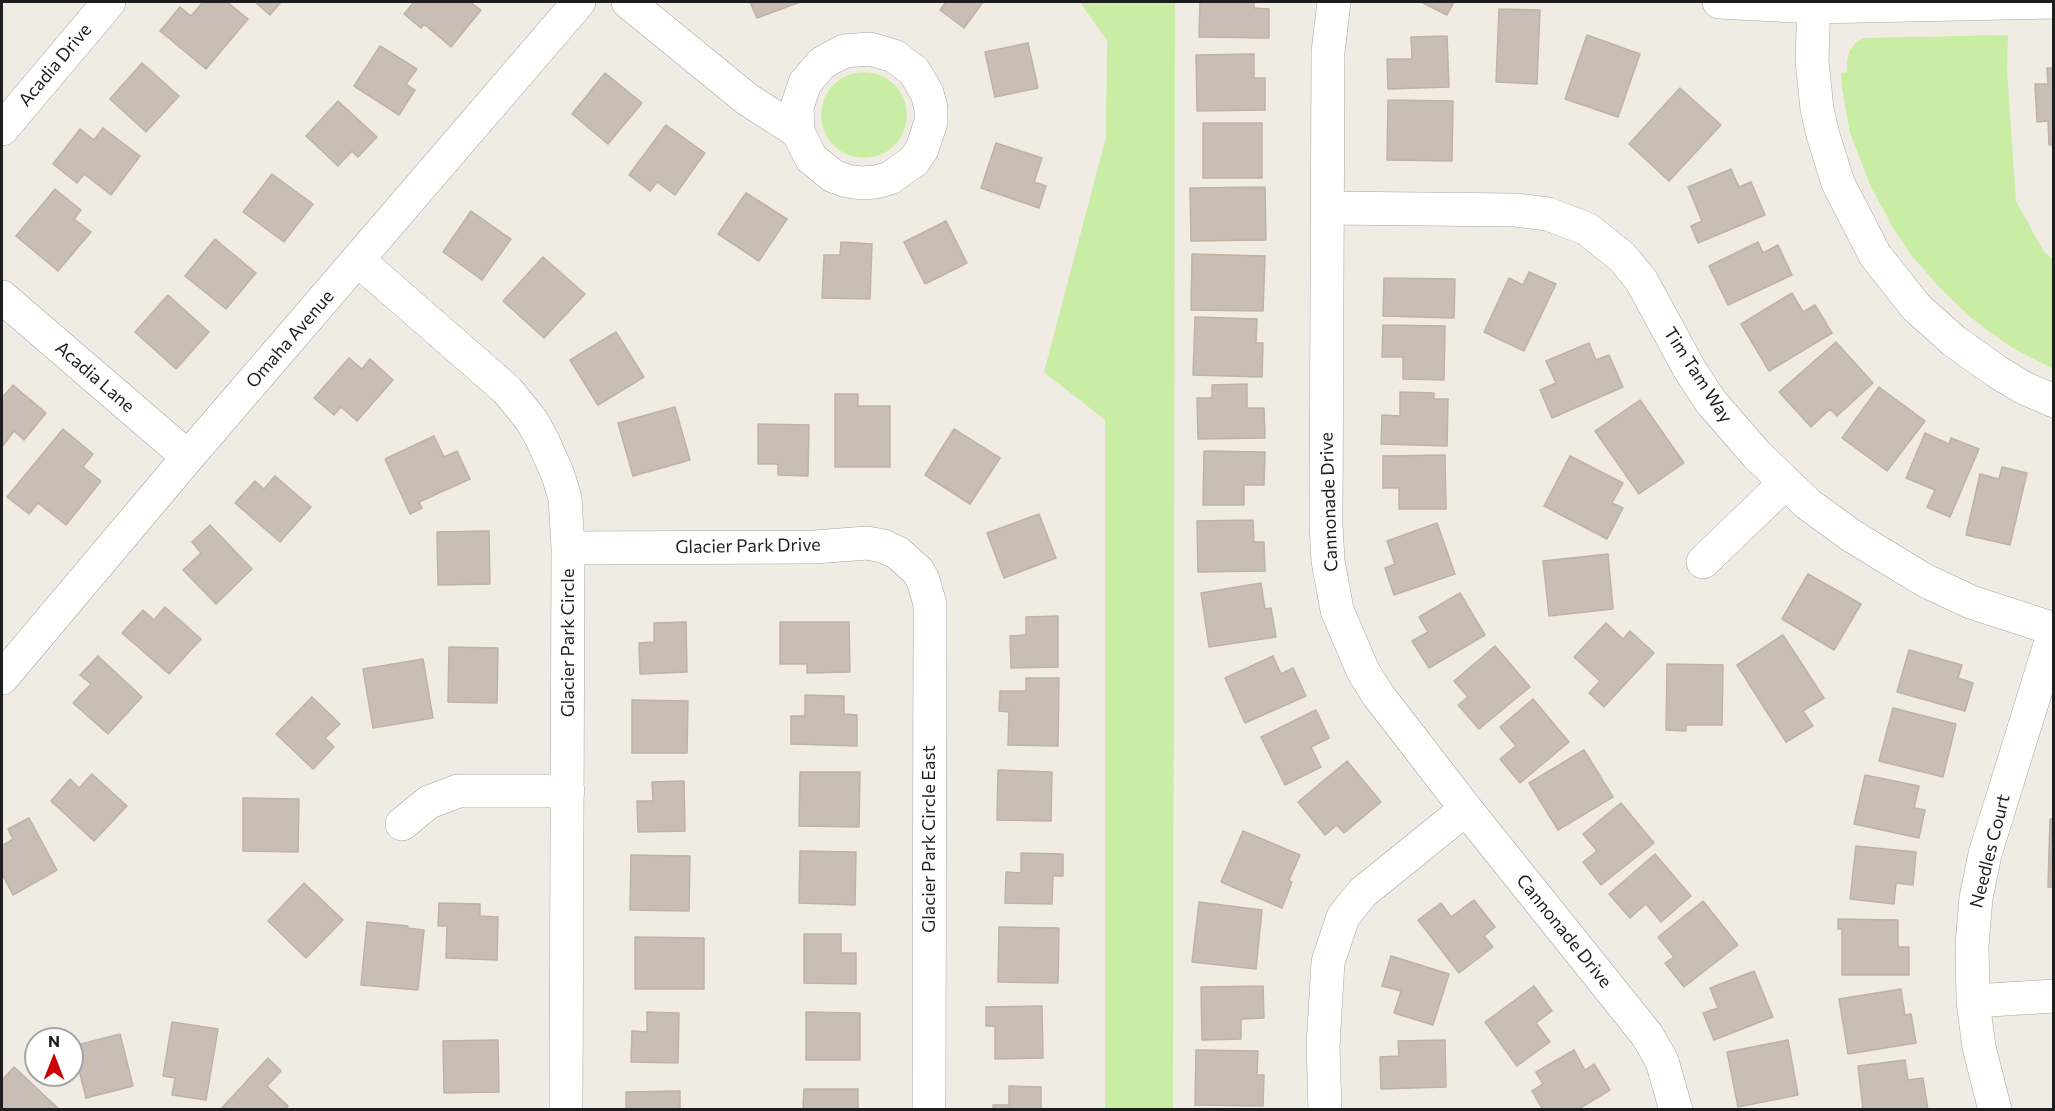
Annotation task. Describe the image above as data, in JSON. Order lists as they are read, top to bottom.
{
  "streets": {
    "street": [
      "Acadia Drive",
      "Omaha Avenue",
      "Tim Tam Way",
      "Acadia Lane",
      "Cannonade Drive",
      "Glacier Park Drive",
      "Glacier Park Circle",
      "Glacier Park Circle East",
      "Needles Court"
    ]
  },
  "crossings": [
    ["Omaha Avenue", "Acadia Lane"],
    ["Omaha Avenue", "Glacier Park Circle"],
    ["Tim Tam Way", "Cannonade Drive"],
    ["Tim Tam Way", "Needles Court"],
    ["Glacier Park Drive", "Glacier Park Circle"],
    ["Glacier Park Drive", "Glacier Park Circle East"]
  ],
  "north": "top"
}
